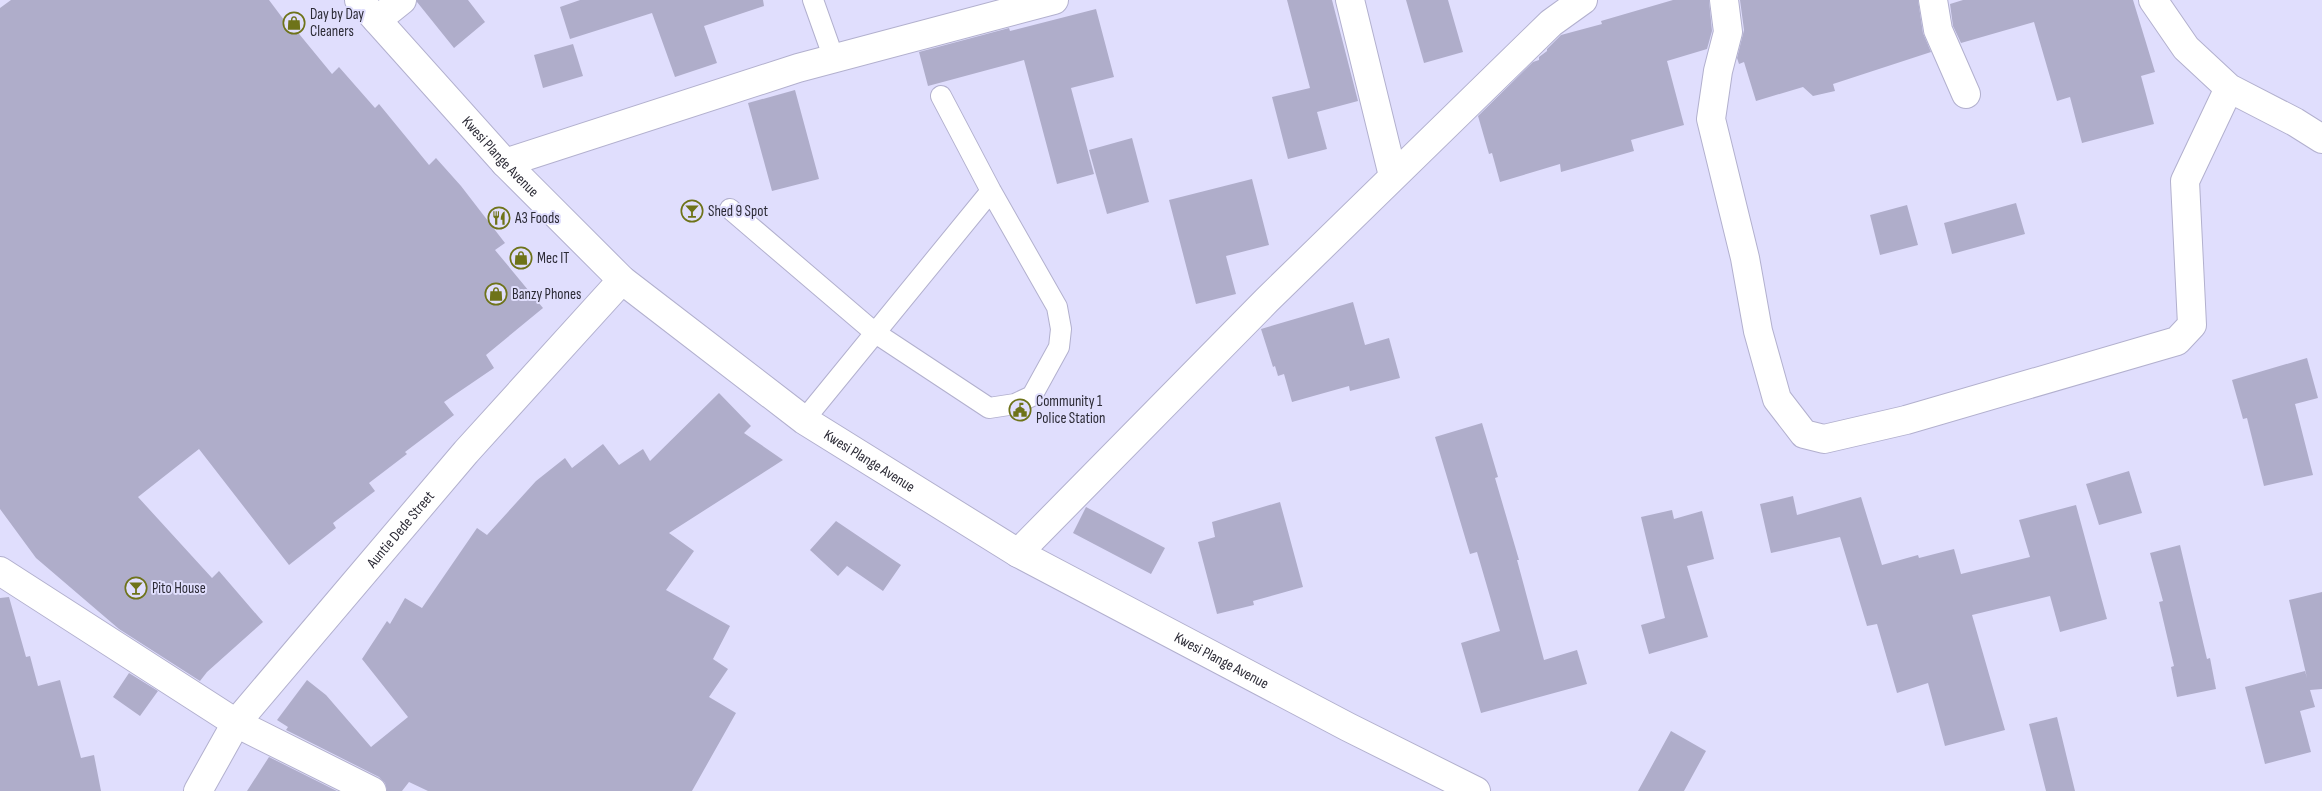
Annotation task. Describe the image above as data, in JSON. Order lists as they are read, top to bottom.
{
  "streets": {
    "street": ["Kwesi Plange Avenue", "Auntie Dede Street"]
  },
  "crossings": [
    ["Kwesi Plange Avenue", "Auntie Dede Street"]
  ],
  "places": {
    "shop": ["Day by Day Cleaners", "Mec IT", "Banzy Phones"],
    "bar": ["Shed 9 Spot", "Pito House"],
    "restaurant": ["A3 Foods"],
    "public building": ["Community 1 Police Station"]
  }
}
